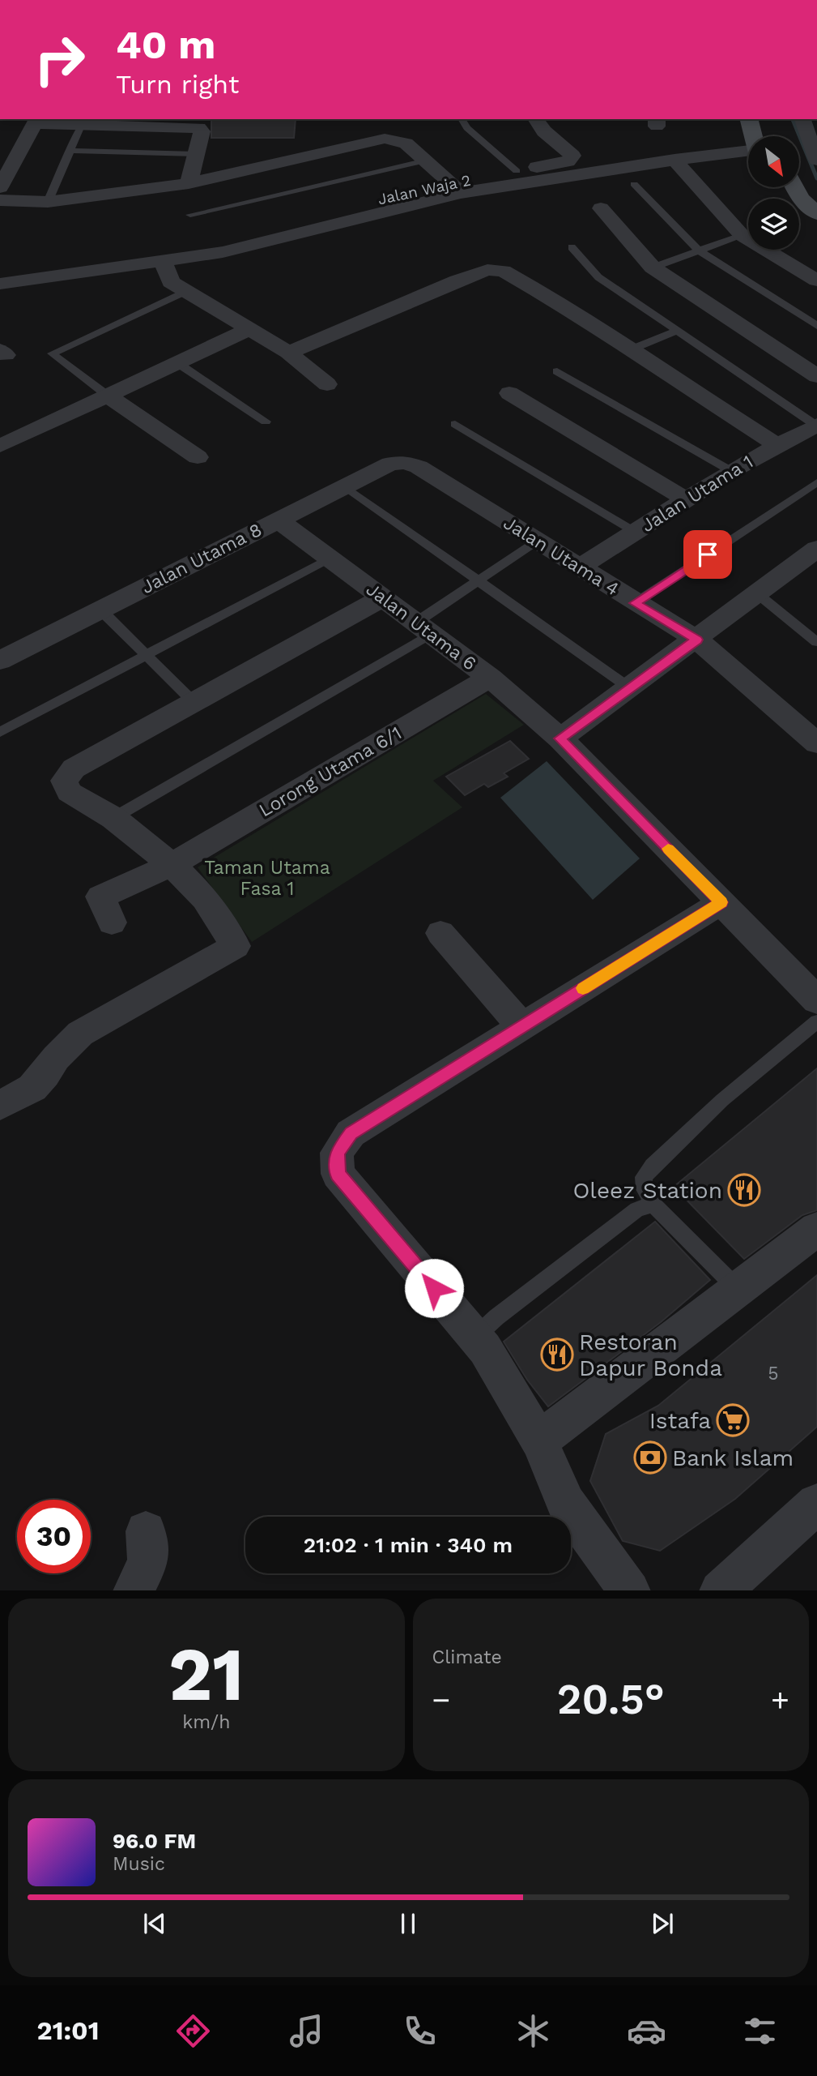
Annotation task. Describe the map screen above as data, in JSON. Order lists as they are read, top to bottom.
{
  "streets": {
    "street": [
      "Jalan Waja 2",
      "Jalan Utama 1",
      "Jalan Utama 4",
      "Jalan Utama 8",
      "Jalan Utama 6",
      "Lorong Utama 6/1"
    ]
  },
  "crossings": [
    ["Jalan Utama 1", "Jalan Utama 4"],
    ["Jalan Utama 4", "Jalan Utama 8"],
    ["Jalan Utama 8", "Jalan Utama 6"],
    ["Jalan Utama 6", "Lorong Utama 6/1"]
  ],
  "parks": ["Taman Utama Fasa 1"],
  "places": {
    "restaurant": ["Oleez Station", "Restoran Dapur Bonda"],
    "supermarket": ["Istafa"],
    "bank": ["Bank Islam"]
  },
  "house_numbers": ["5"],
  "north": "bottom right",
  "page": {
    "turn": ["40 m", "Turn right"],
    "limit": "30",
    "trip": "21:02 · 1 min · 340 m",
    "tile": [
      ["21", "km/h"],
      "Climate"
    ],
    "heat": ["−", "20.5°", "+"],
    "song": ["96.0 FM", "Music"],
    "tabs": "21:01"
  }
}
